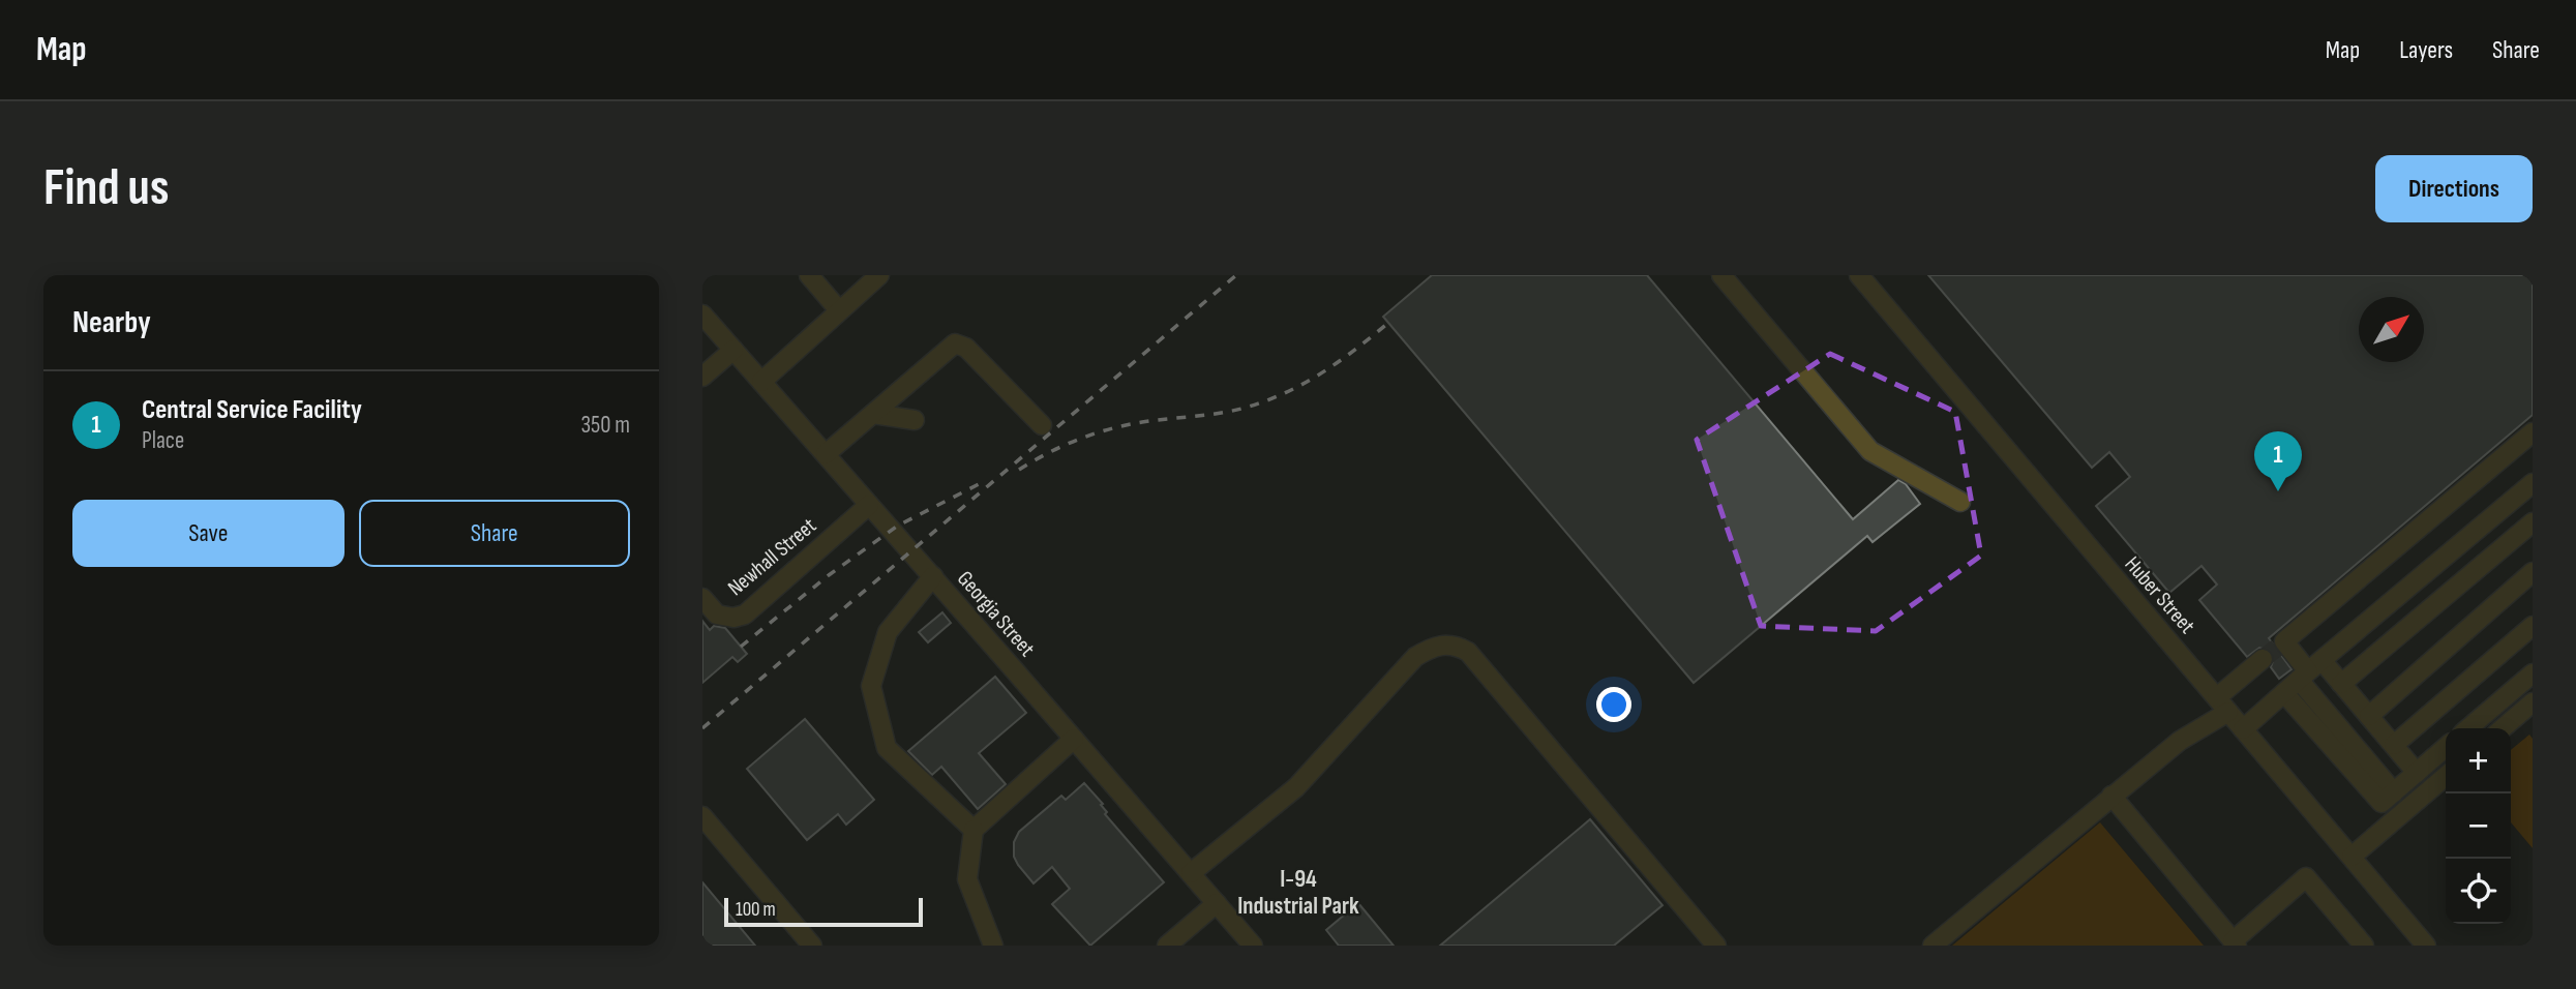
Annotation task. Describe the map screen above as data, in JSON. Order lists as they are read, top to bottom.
{
  "streets": {
    "street": ["Newhall Street", "Huber Street", "Georgia Street"]
  },
  "crossings": [
    ["Newhall Street", "Georgia Street"]
  ],
  "districts": ["I-94 Industrial Park"],
  "scale_bar": "100 m",
  "north": "top right",
  "page": {
    "header": "Map",
    "nav": ["Map", "Layers", "Share"],
    "buttons": [
      "Directions",
      ["Save", "Share"]
    ],
    "title": "Find us",
    "heading": "Nearby",
    "list": [
      {
        "mark": "1",
        "name": "Central Service Facility",
        "note": "Place",
        "value": "350 m"
      }
    ],
    "pins": "1",
    "map_buttons": ["+", "−"],
    "scale": "100 m"
  }
}
